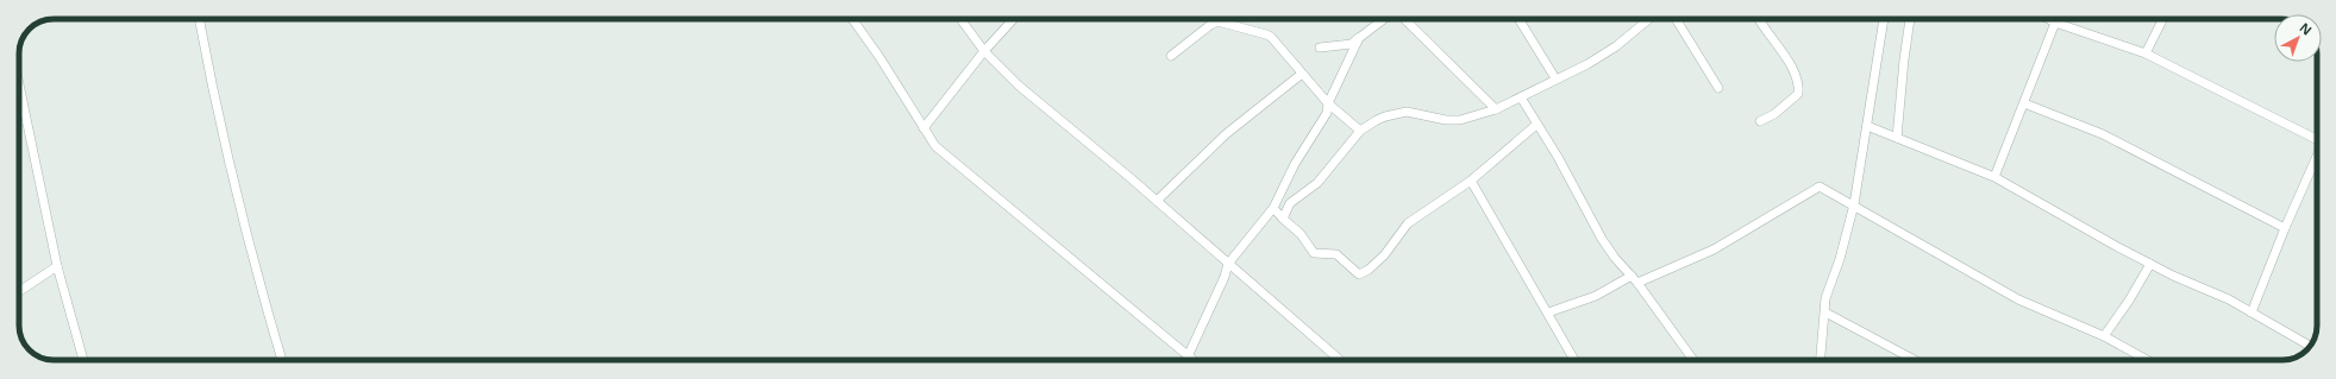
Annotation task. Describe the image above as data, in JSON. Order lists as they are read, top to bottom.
{
  "north": "top right"
}
